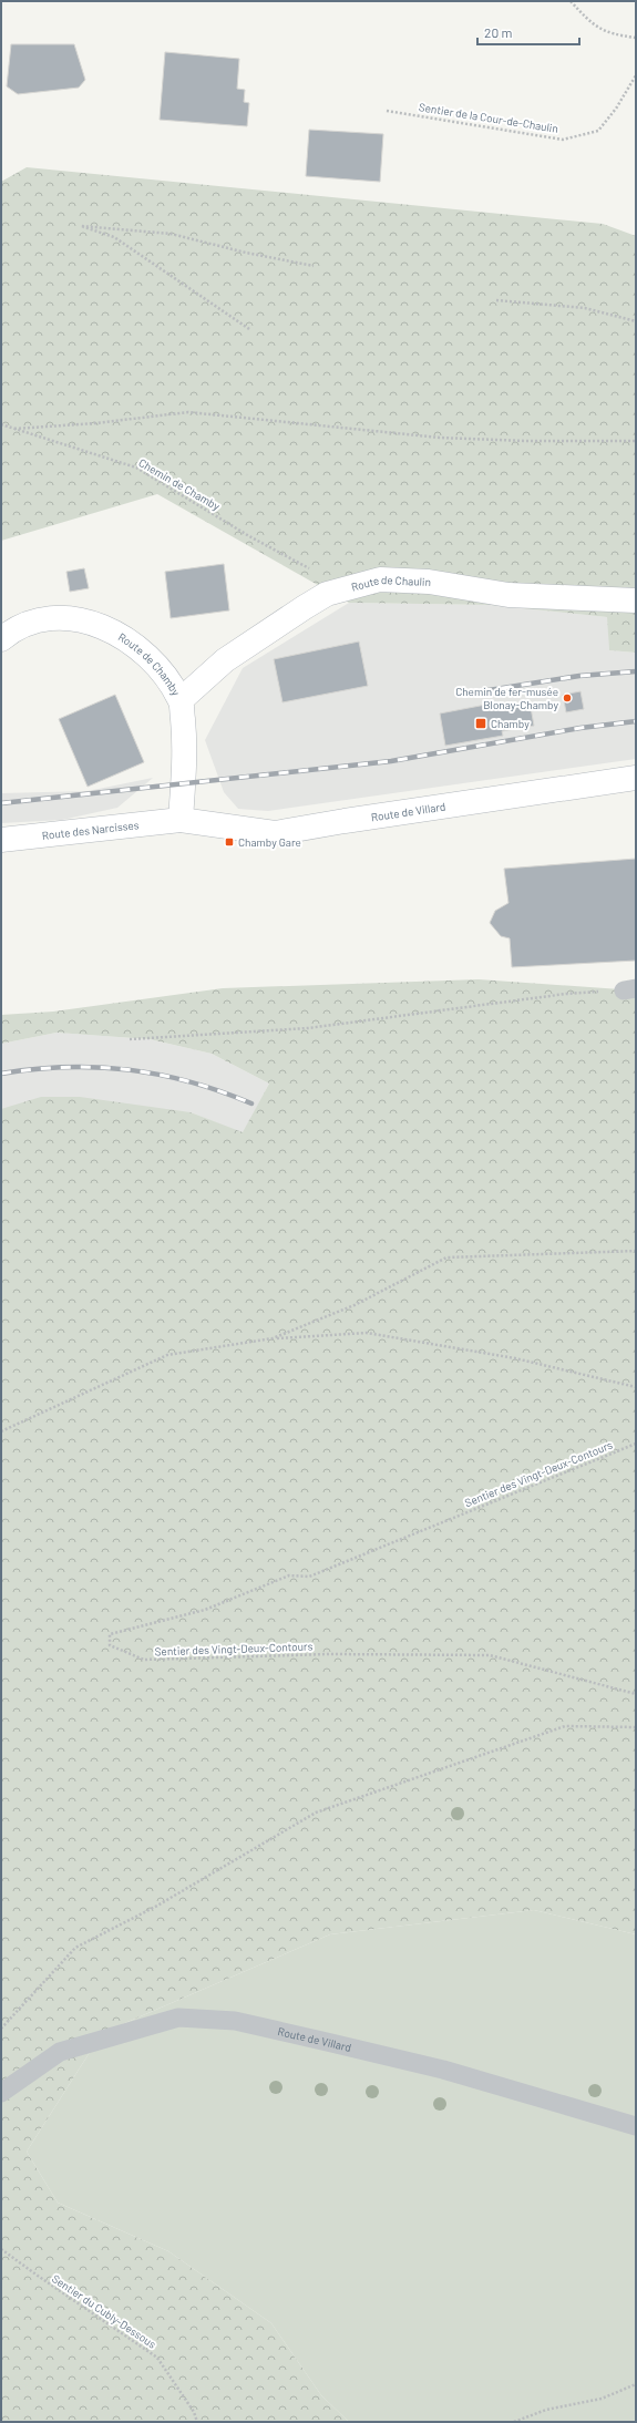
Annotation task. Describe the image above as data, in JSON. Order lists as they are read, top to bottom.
{
  "streets": {
    "street": [
      "Route de Chaulin",
      "Route de Chamby",
      "Route de Villard",
      "Route des Narcisses"
    ],
    "path": [
      "Sentier de la Cour-de-Chaulin",
      "Chemin de Chamby",
      "Sentier des Vingt-Deux-Contours",
      "Sentier du Cubly-Dessous"
    ]
  },
  "crossings": [
    ["Chemin de Chamby", "Route de Chaulin"],
    ["Route de Chaulin", "Route de Chamby"],
    ["Route de Chamby", "Route de Villard"],
    ["Route de Chamby", "Route des Narcisses"],
    ["Route de Villard", "Route des Narcisses"]
  ],
  "places": {
    "other": ["Chemin de fer-musée Blonay-Chamby"],
    "transit": ["Chamby", "Chamby Gare"]
  },
  "scale_bar": "20 m"
}
